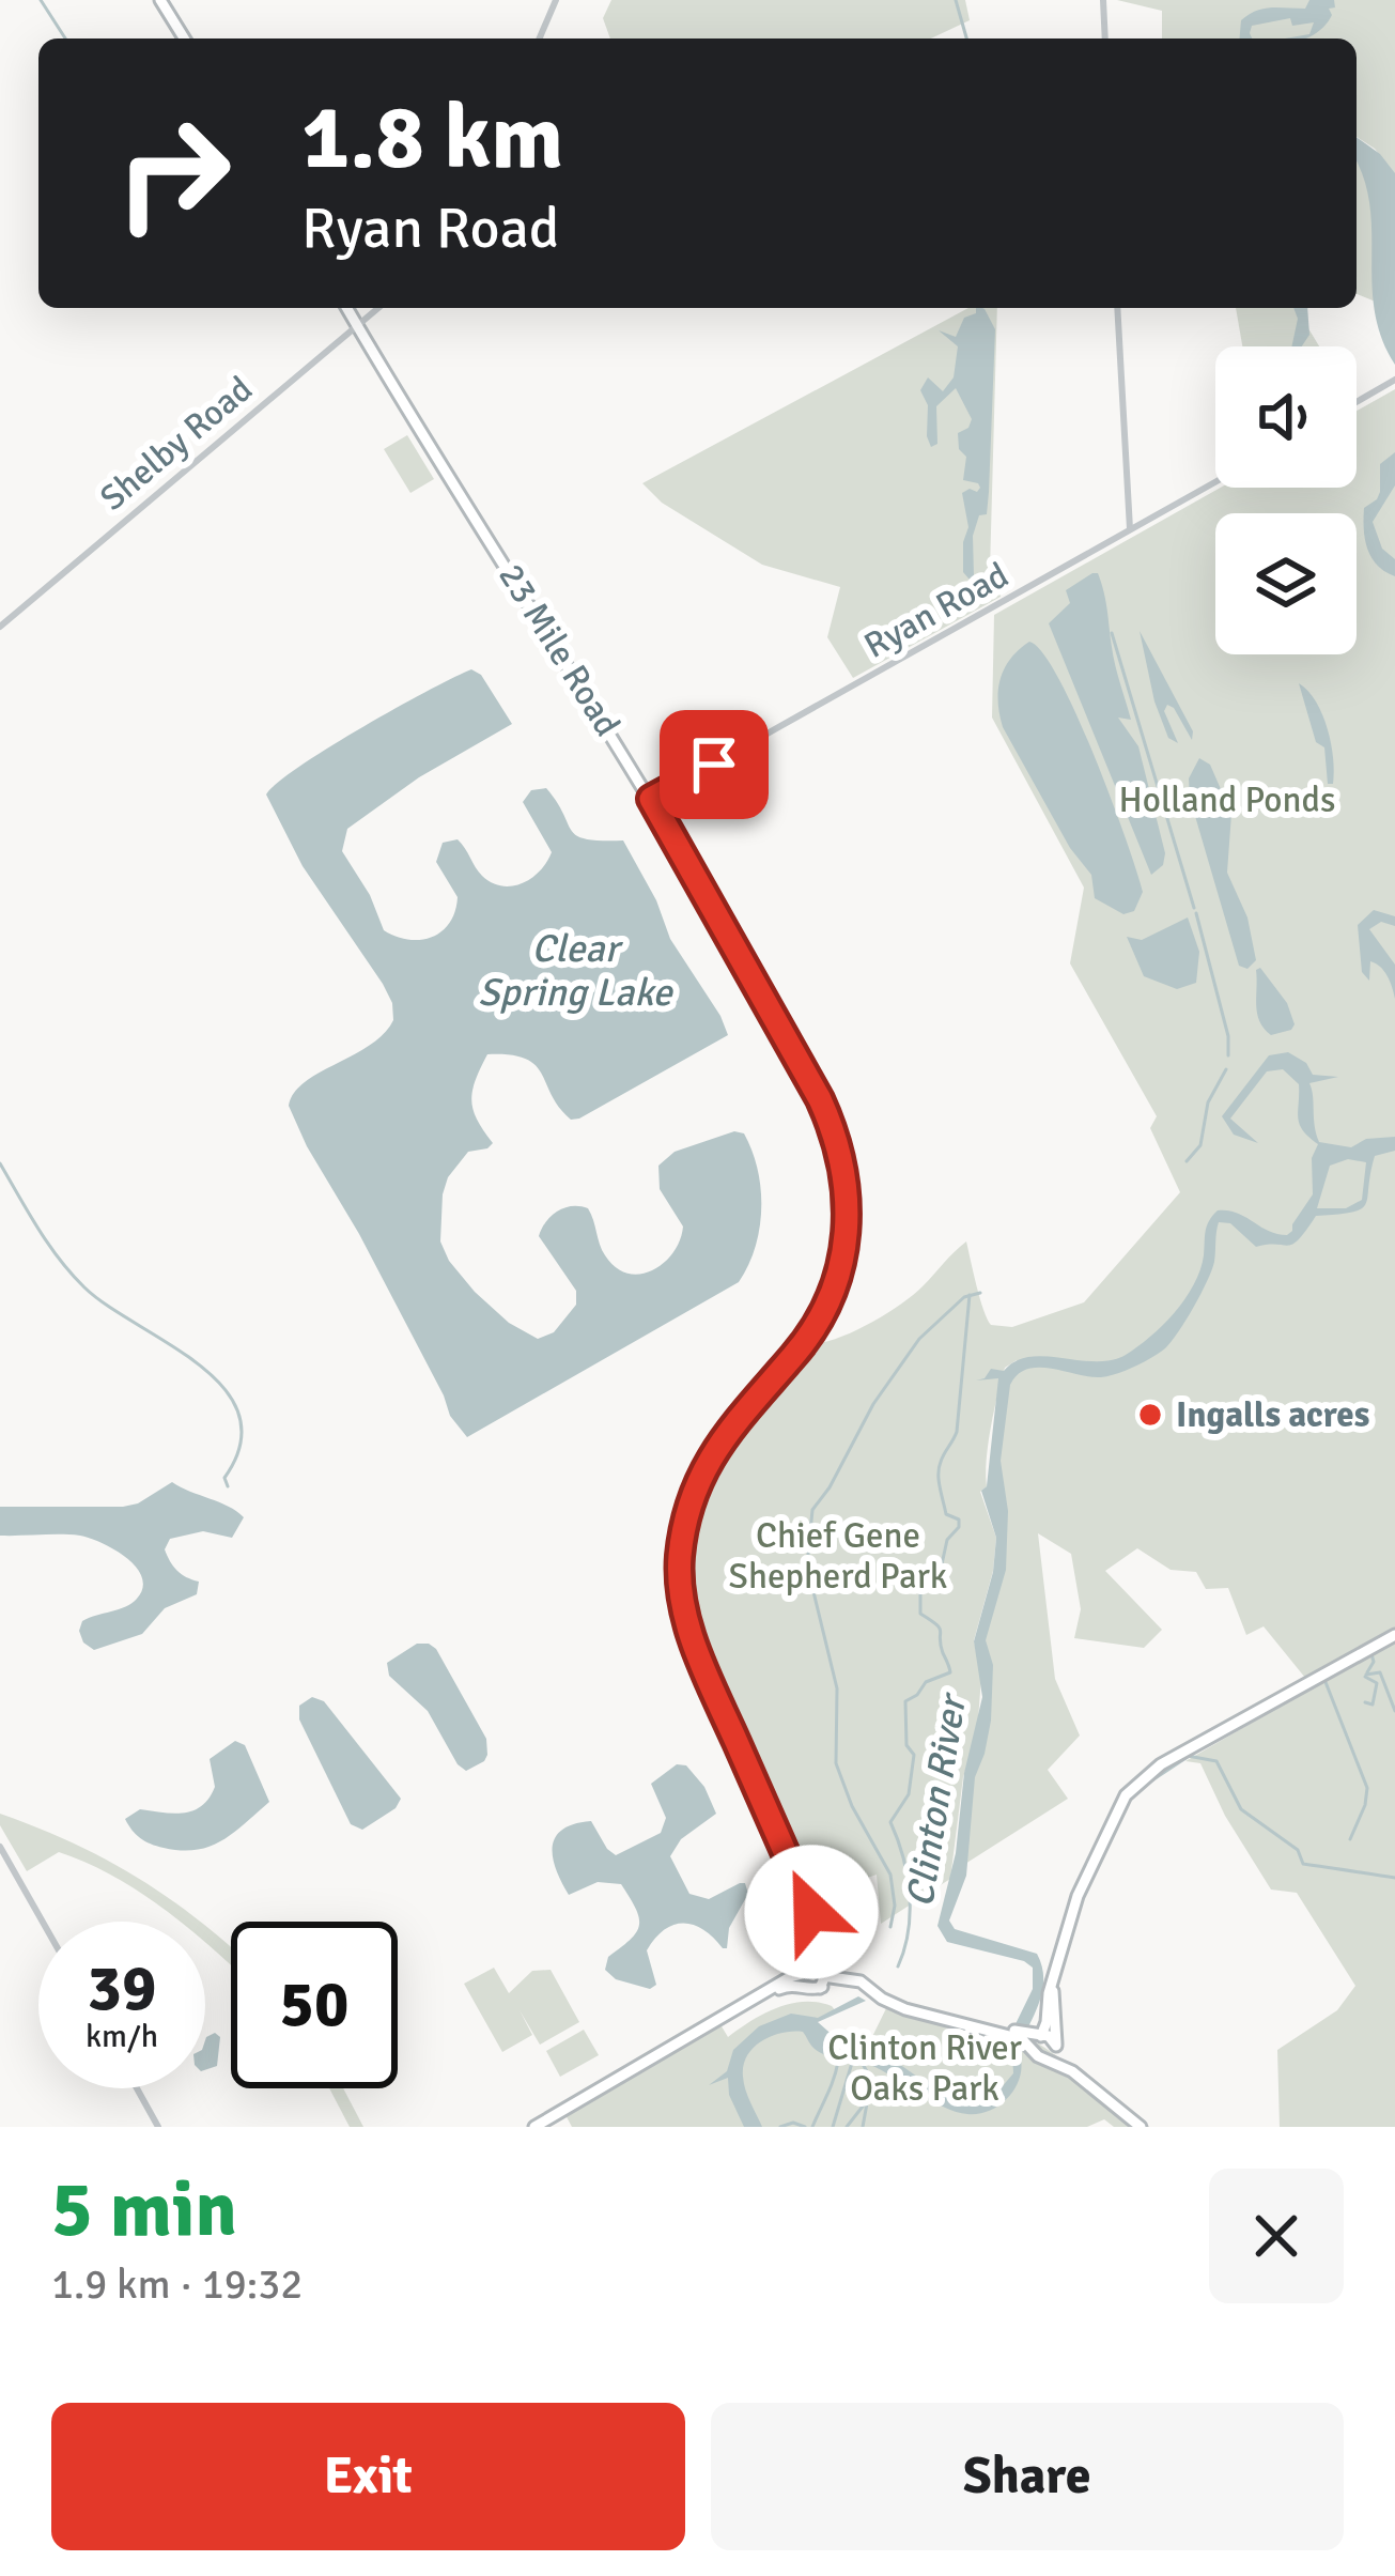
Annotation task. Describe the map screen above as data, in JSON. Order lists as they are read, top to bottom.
{
  "streets": {
    "main road": ["23 Mile Road"],
    "street": ["Shelby Road", "Ryan Road"]
  },
  "crossings": [
    ["Shelby Road", "23 Mile Road"],
    ["Ryan Road", "23 Mile Road"]
  ],
  "water": ["Clear Spring Lake", "Clinton River"],
  "parks": ["Holland Ponds", "Chief Gene Shepherd Park", "Clinton River Oaks Park"],
  "places": ["Ingalls acres"],
  "page": {
    "turn": ["1.8 km", "Ryan Road"],
    "speed": "39 km/h",
    "limit": "50",
    "heading": ["5 min", "1.9 km · 19:32"],
    "buttons": ["Exit", "Share"]
  }
}
